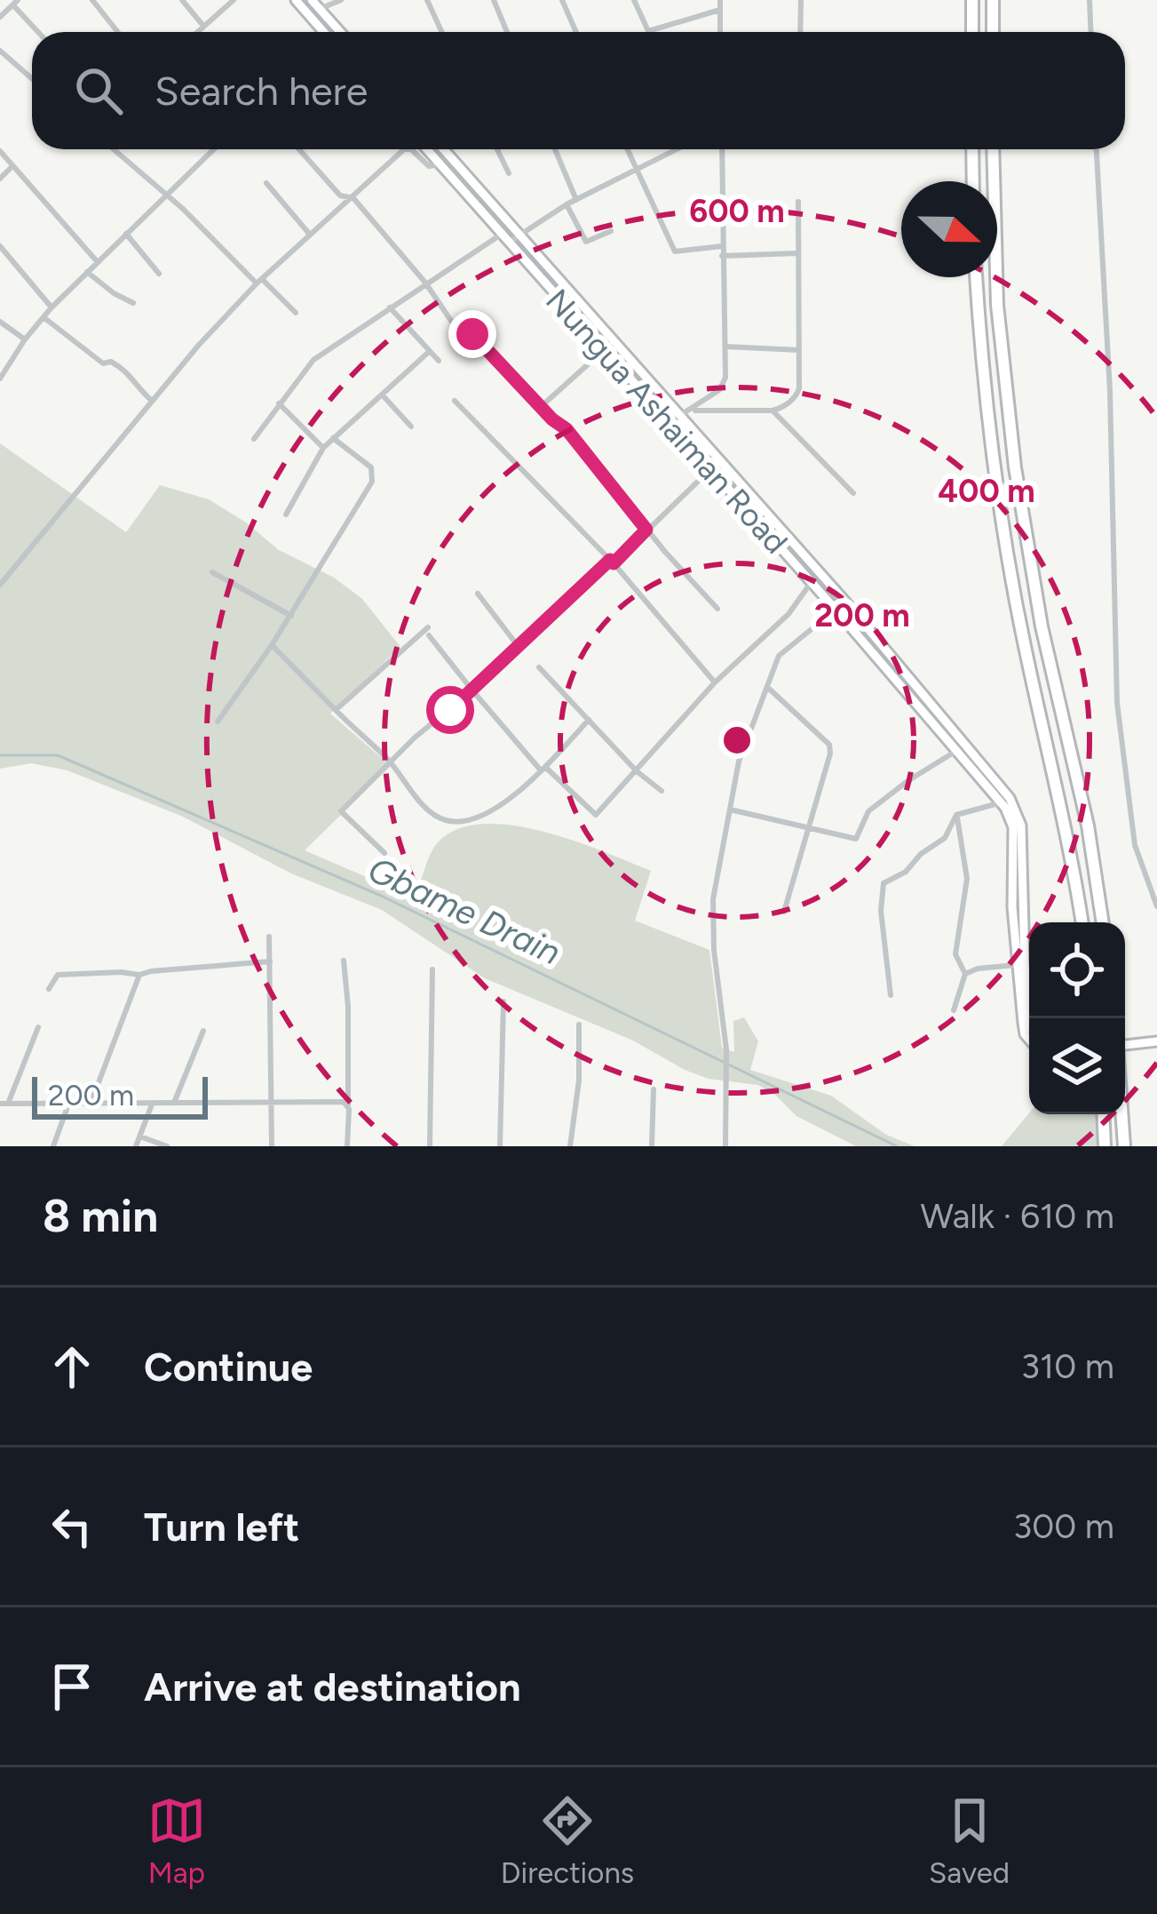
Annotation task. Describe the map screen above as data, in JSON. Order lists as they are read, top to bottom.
{
  "streets": {
    "main road": ["Nungua Ashaiman Road"]
  },
  "water": ["Gbame Drain"],
  "scale_bar": "200 m",
  "north": "right",
  "page": {
    "search": "Search here",
    "scale": "200 m",
    "heading": ["8 min", "Walk · 610 m"],
    "list": [
      ["Continue", "310 m"],
      ["Turn left", "300 m"],
      "Arrive at destination"
    ],
    "nav": ["Map", "Directions", "Saved"]
  },
  "rings": ["600 m", "400 m", "200 m"]
}
